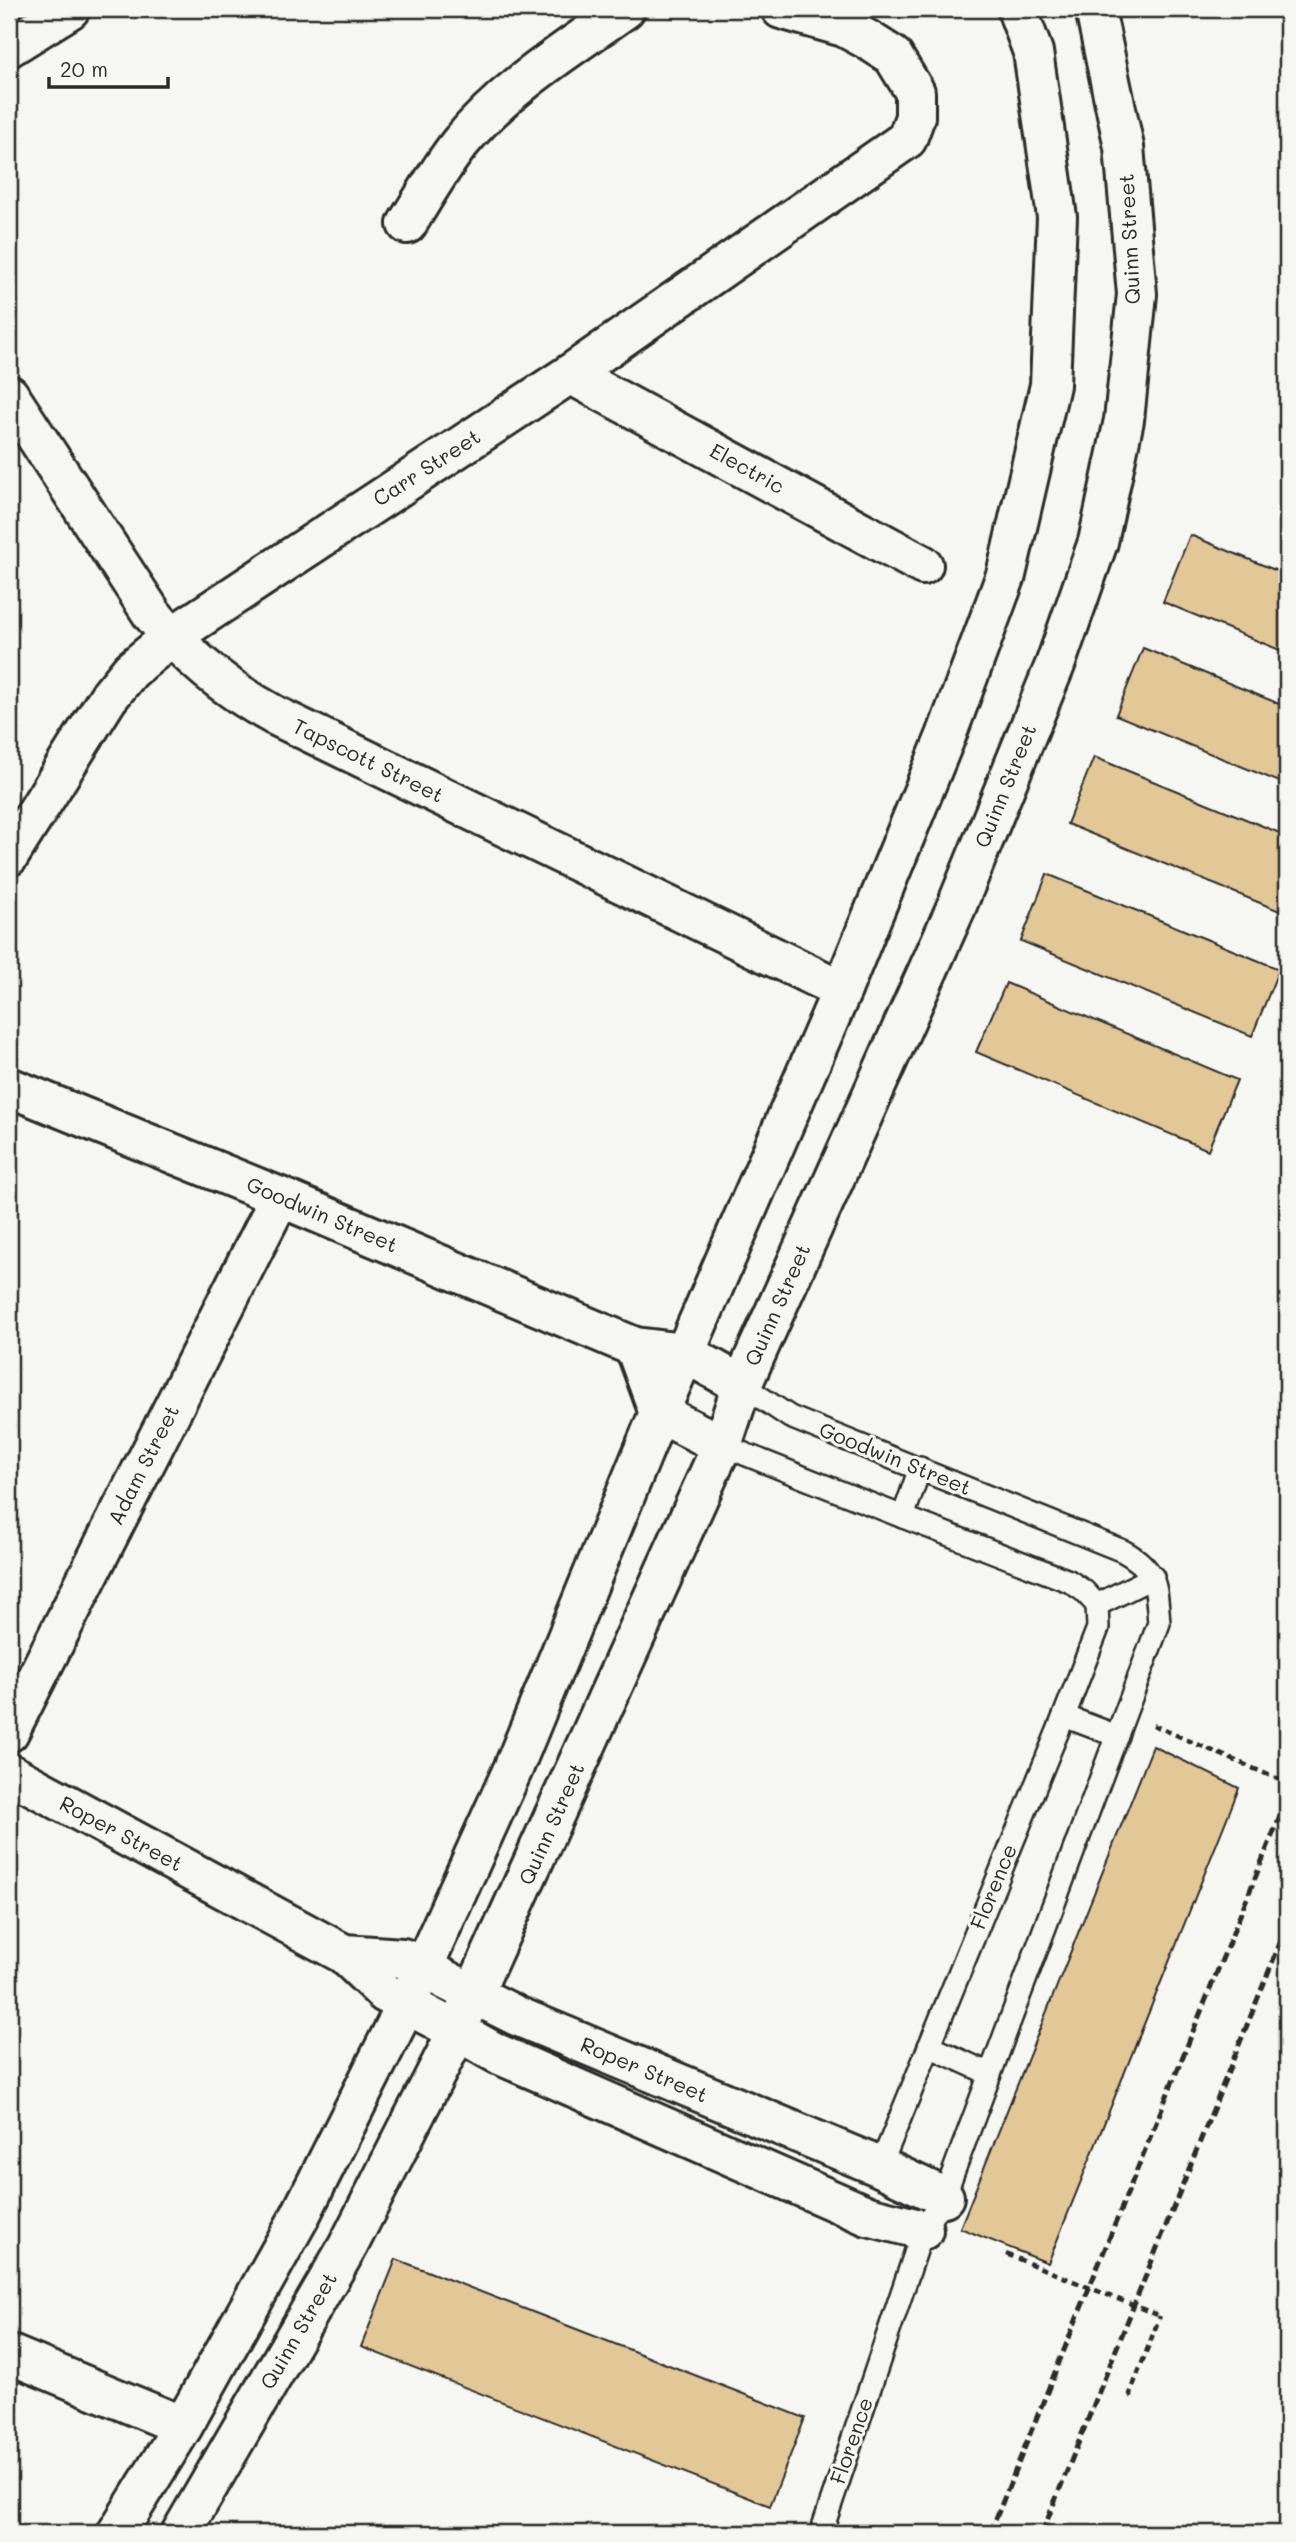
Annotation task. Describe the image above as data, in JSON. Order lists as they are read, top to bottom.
{
  "streets": {
    "main road": [
      "Quinn Street",
      "Carr Street",
      "Electric",
      "Tapscott Street",
      "Goodwin Street",
      "Adam Street",
      "Roper Street"
    ],
    "lane": ["Florence"]
  },
  "crossings": [
    ["Quinn Street", "Goodwin Street"],
    ["Quinn Street", "Roper Street"],
    ["Carr Street", "Electric"],
    ["Carr Street", "Tapscott Street"],
    ["Goodwin Street", "Adam Street"],
    ["Goodwin Street", "Florence"],
    ["Roper Street", "Florence"]
  ],
  "scale_bar": "20 m"
}
